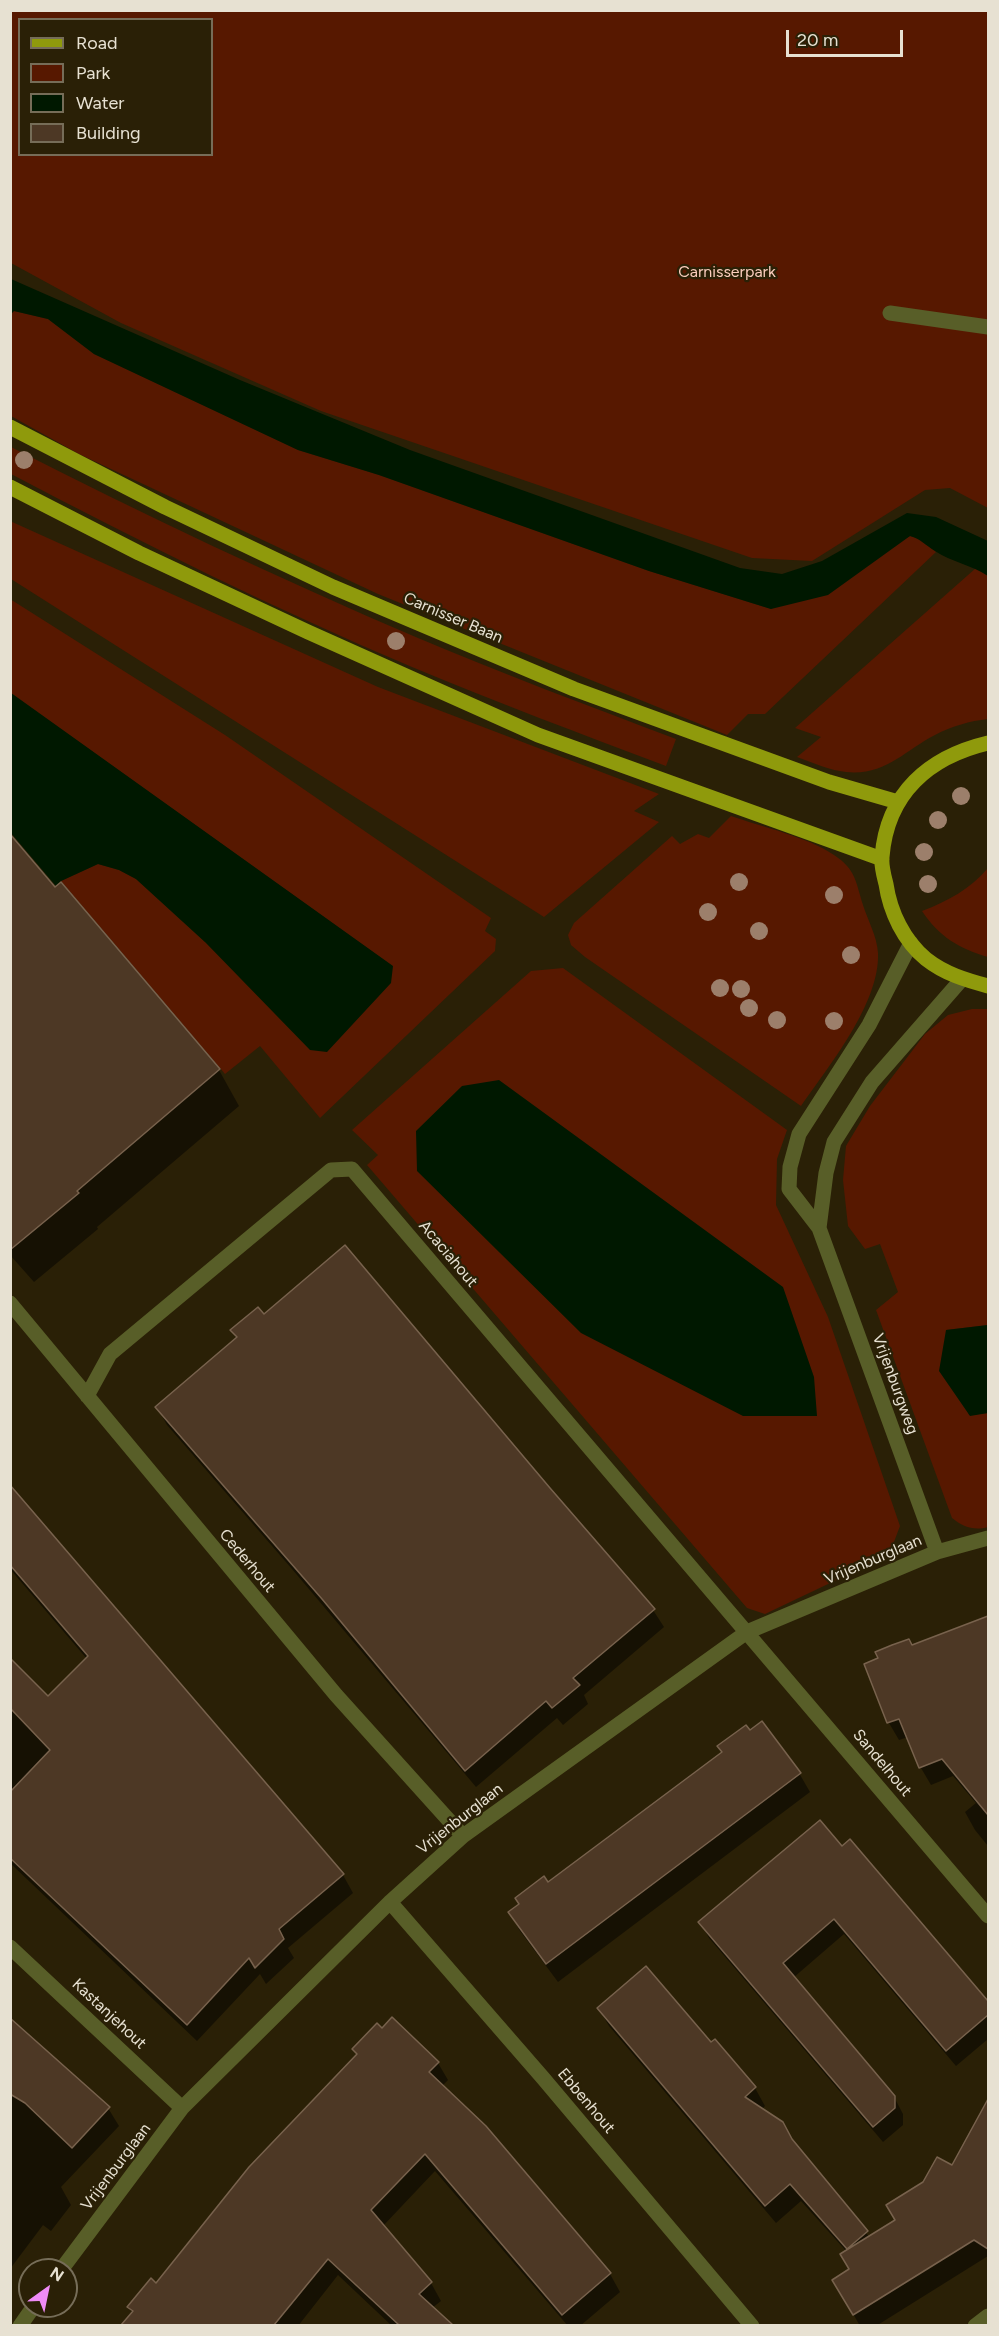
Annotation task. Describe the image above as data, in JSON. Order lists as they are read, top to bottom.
{
  "streets": {
    "main road": ["Carnisser Baan"],
    "street": [
      "Acaciahout",
      "Vrijenburgweg",
      "Vrijenburglaan",
      "Cederhout",
      "Sandelhout",
      "Kastanjehout",
      "Ebbenhout"
    ]
  },
  "crossings": [
    ["Acaciahout", "Vrijenburglaan"],
    ["Acaciahout", "Cederhout"],
    ["Acaciahout", "Sandelhout"],
    ["Vrijenburgweg", "Vrijenburglaan"],
    ["Vrijenburglaan", "Cederhout"],
    ["Vrijenburglaan", "Sandelhout"],
    ["Vrijenburglaan", "Kastanjehout"],
    ["Vrijenburglaan", "Ebbenhout"]
  ],
  "parks": ["Carnisserpark"],
  "legend": [
    "Road",
    "Park",
    "Water",
    "Building"
  ],
  "scale_bar": "20 m",
  "north": "top right"
}
